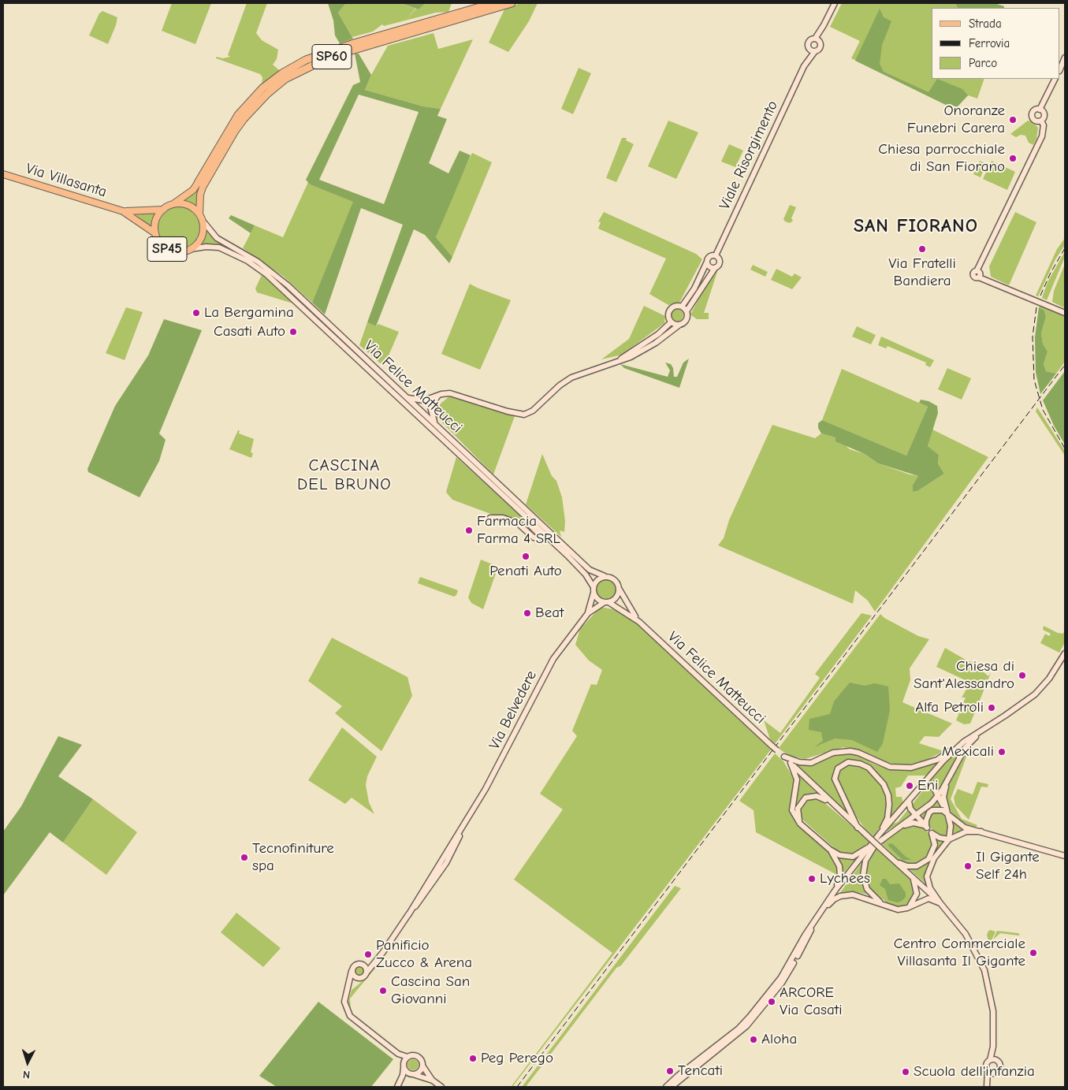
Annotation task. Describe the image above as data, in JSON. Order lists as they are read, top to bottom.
{
  "streets": {
    "highway": ["SP60"],
    "main road": [
      "Viale Risorgimento",
      "Via Villasanta",
      "SP45",
      "Via Felice Matteucci",
      "Via Belvedere"
    ]
  },
  "crossings": [
    ["SP60", "SP45"],
    ["SP60", "Via Felice Matteucci"],
    ["Via Villasanta", "SP45"],
    ["SP45", "Via Felice Matteucci"],
    ["Via Felice Matteucci", "Via Belvedere"]
  ],
  "districts": ["SAN FIORANO", "CASCINA DEL BRUNO"],
  "places": [
    "Onoranze Funebri Carera",
    "Chiesa parrocchiale di San Fiorano",
    "Via Fratelli Bandiera",
    "La Bergamina",
    "Casati Auto",
    "Farmacia Farma 4 SRL",
    "Penati Auto",
    "Beat",
    "Chiesa di Sant'Alessandro",
    "Alfa Petroli",
    "Mexicali",
    "Eni",
    "Tecnofiniture spa",
    "Il Gigante Self 24h",
    "Lychees",
    "Centro Commerciale Villasanta Il Gigante",
    "Panificio Zucco & Arena",
    "Cascina San Giovanni",
    "ARCORE Via Casati",
    "Aloha",
    "Peg Perego",
    "Tencati",
    "Scuola dell'infanzia"
  ],
  "legend": ["Strada", "Ferrovia", "Parco"],
  "north": "bottom"
}
